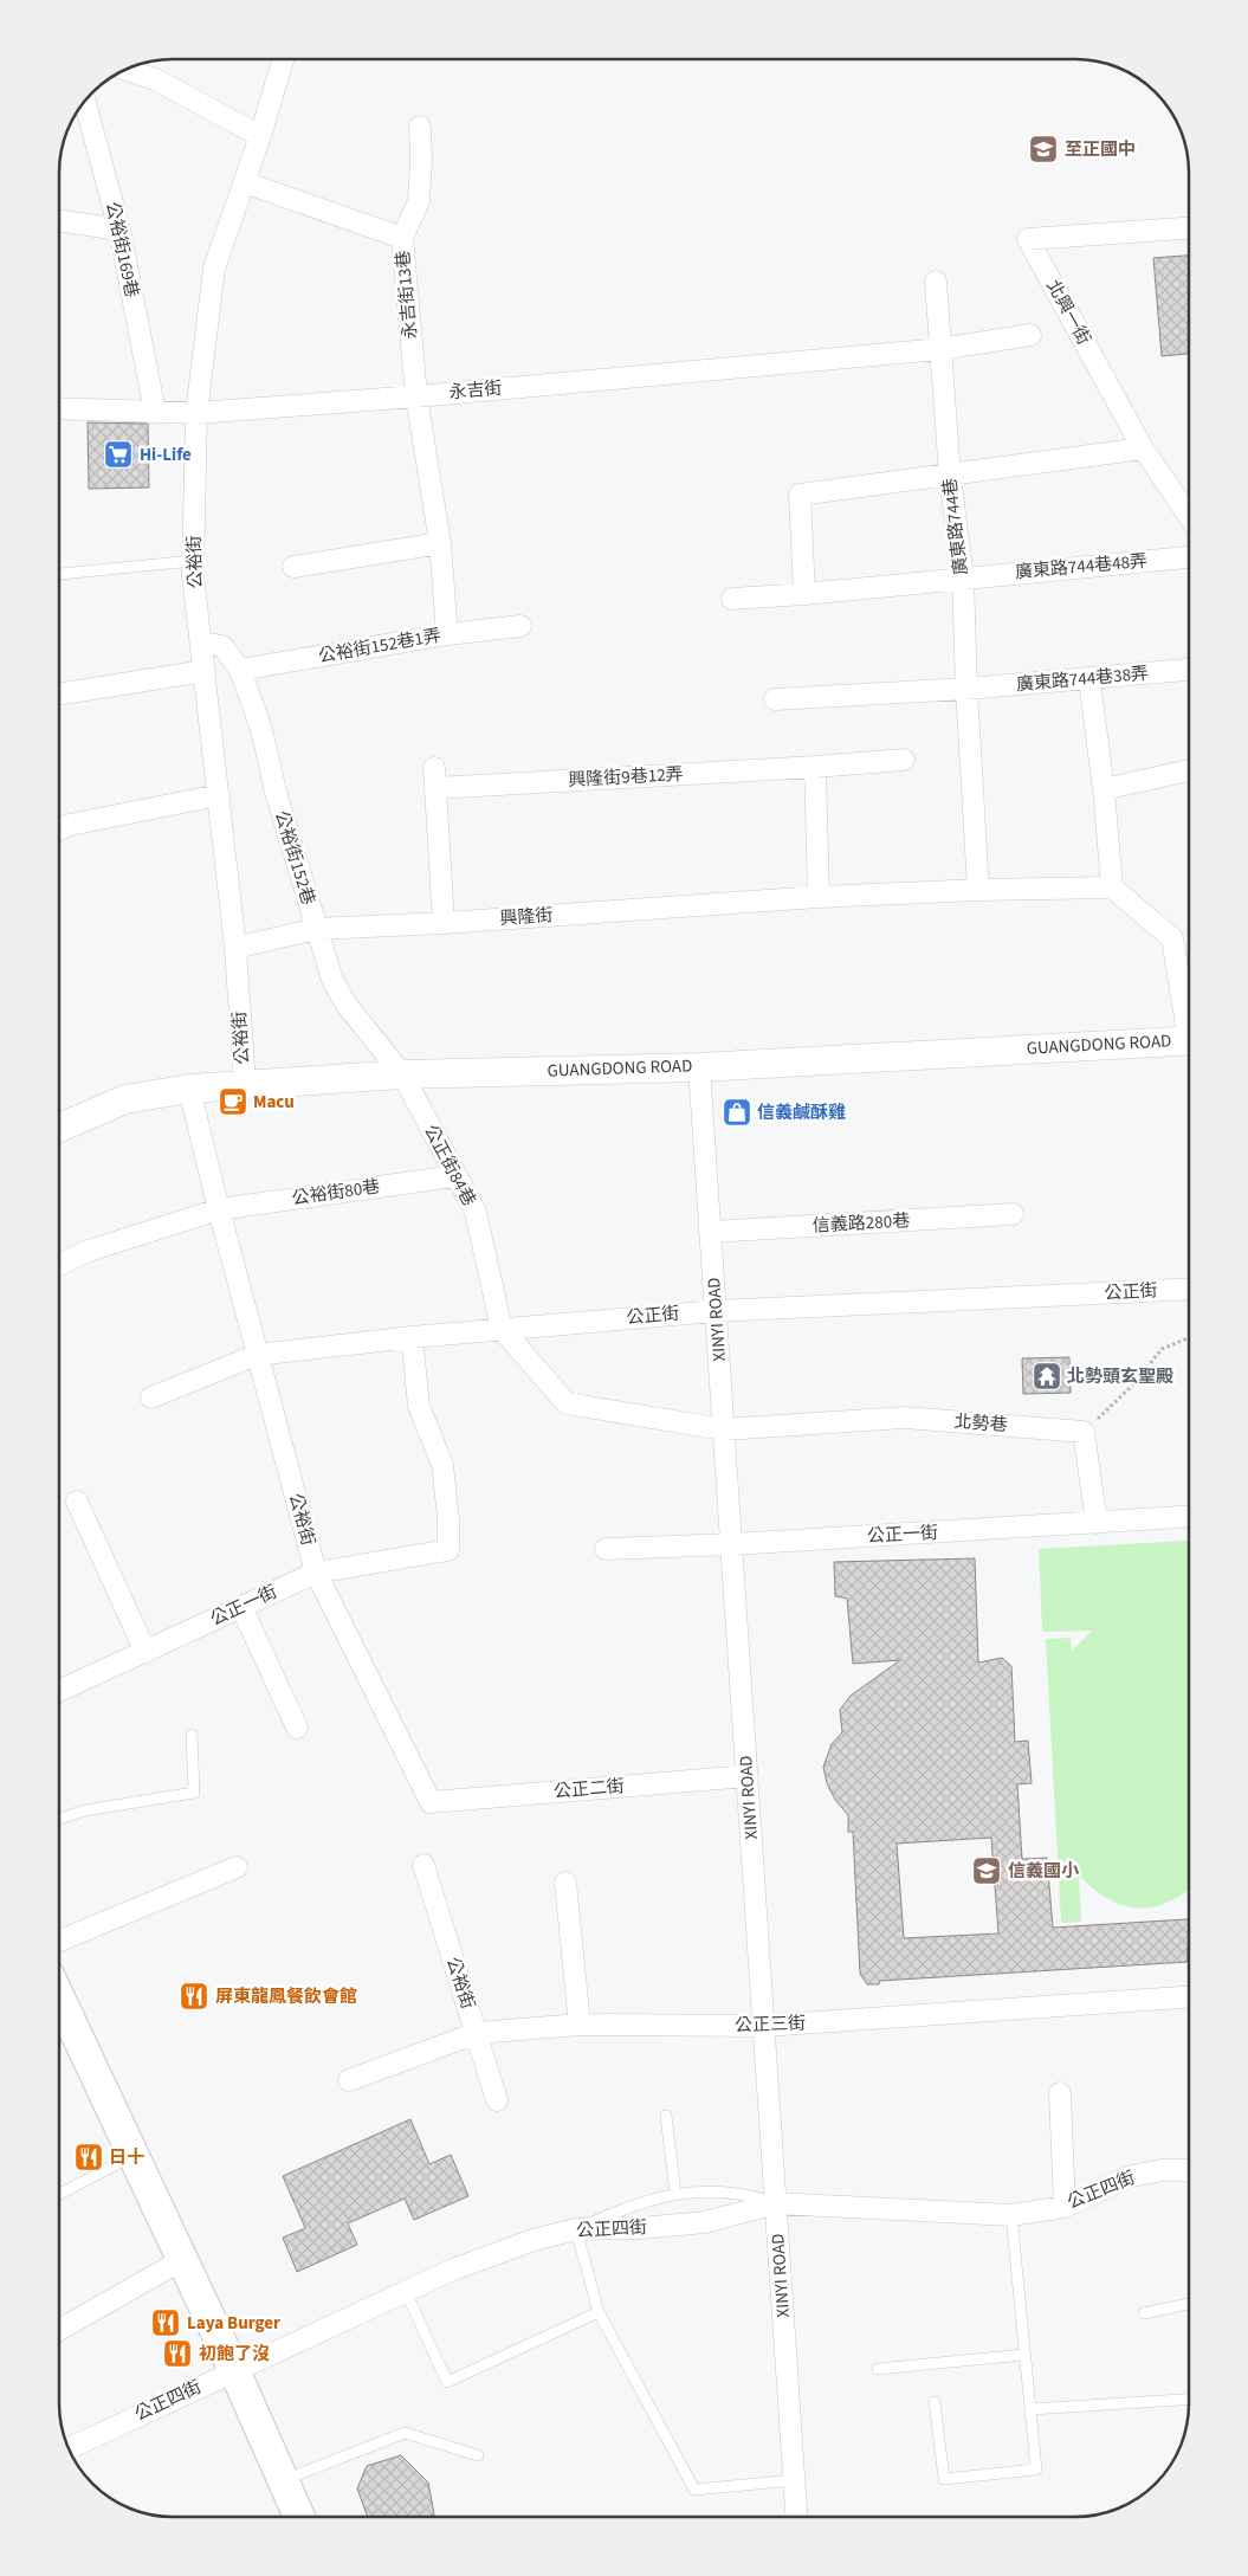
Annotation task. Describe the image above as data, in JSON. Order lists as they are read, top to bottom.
{
  "streets": {
    "street": [
      "公裕街169巷",
      "永吉街13巷",
      "北興一街",
      "永吉街",
      "廣東路744巷",
      "公裕街",
      "廣東路744巷48弄",
      "公裕街152巷1弄",
      "廣東路744巷38弄",
      "興隆街9巷12弄",
      "公裕街152巷",
      "興隆街",
      "GUANGDONG ROAD",
      "公正街84巷",
      "公裕街80巷",
      "信義路280巷",
      "公正街",
      "XINYI ROAD",
      "北勢巷",
      "公正一街",
      "公正二街",
      "公正三街",
      "公正四街"
    ]
  },
  "crossings": [
    ["公裕街169巷", "永吉街"],
    ["永吉街13巷", "永吉街"],
    ["永吉街13巷", "公裕街152巷1弄"],
    ["永吉街", "廣東路744巷"],
    ["永吉街", "公裕街"],
    ["廣東路744巷", "廣東路744巷48弄"],
    ["廣東路744巷", "廣東路744巷38弄"],
    ["公裕街", "公裕街152巷"],
    ["公裕街", "興隆街"],
    ["公裕街", "GUANGDONG ROAD"],
    ["公裕街", "公裕街80巷"],
    ["公裕街", "公正街"],
    ["公裕街", "公正一街"],
    ["公裕街", "公正二街"],
    ["公裕街", "公正三街"],
    ["公裕街152巷1弄", "公裕街152巷"],
    ["公裕街152巷", "興隆街"],
    ["公裕街152巷", "GUANGDONG ROAD"],
    ["公裕街152巷", "公正街84巷"],
    ["GUANGDONG ROAD", "公正街84巷"],
    ["GUANGDONG ROAD", "XINYI ROAD"],
    ["公正街84巷", "公裕街80巷"],
    ["公正街84巷", "公正街"],
    ["公正街84巷", "北勢巷"],
    ["信義路280巷", "XINYI ROAD"],
    ["公正街", "XINYI ROAD"],
    ["公正街", "北勢巷"],
    ["公正街", "公正一街"],
    ["XINYI ROAD", "北勢巷"],
    ["XINYI ROAD", "公正一街"],
    ["XINYI ROAD", "公正二街"],
    ["XINYI ROAD", "公正三街"],
    ["XINYI ROAD", "公正四街"]
  ],
  "places": {
    "school or university": ["至正國中", "信義國小"],
    "supermarket": ["Hi-Life"],
    "cafe": ["Macu"],
    "shop": ["信義鹹酥雞"],
    "temple": ["北勢頭玄聖殿"],
    "restaurant": [
      "屏東龍鳳餐飲會館",
      "日十",
      "Laya Burger",
      "初飽了沒"
    ]
  }
}
